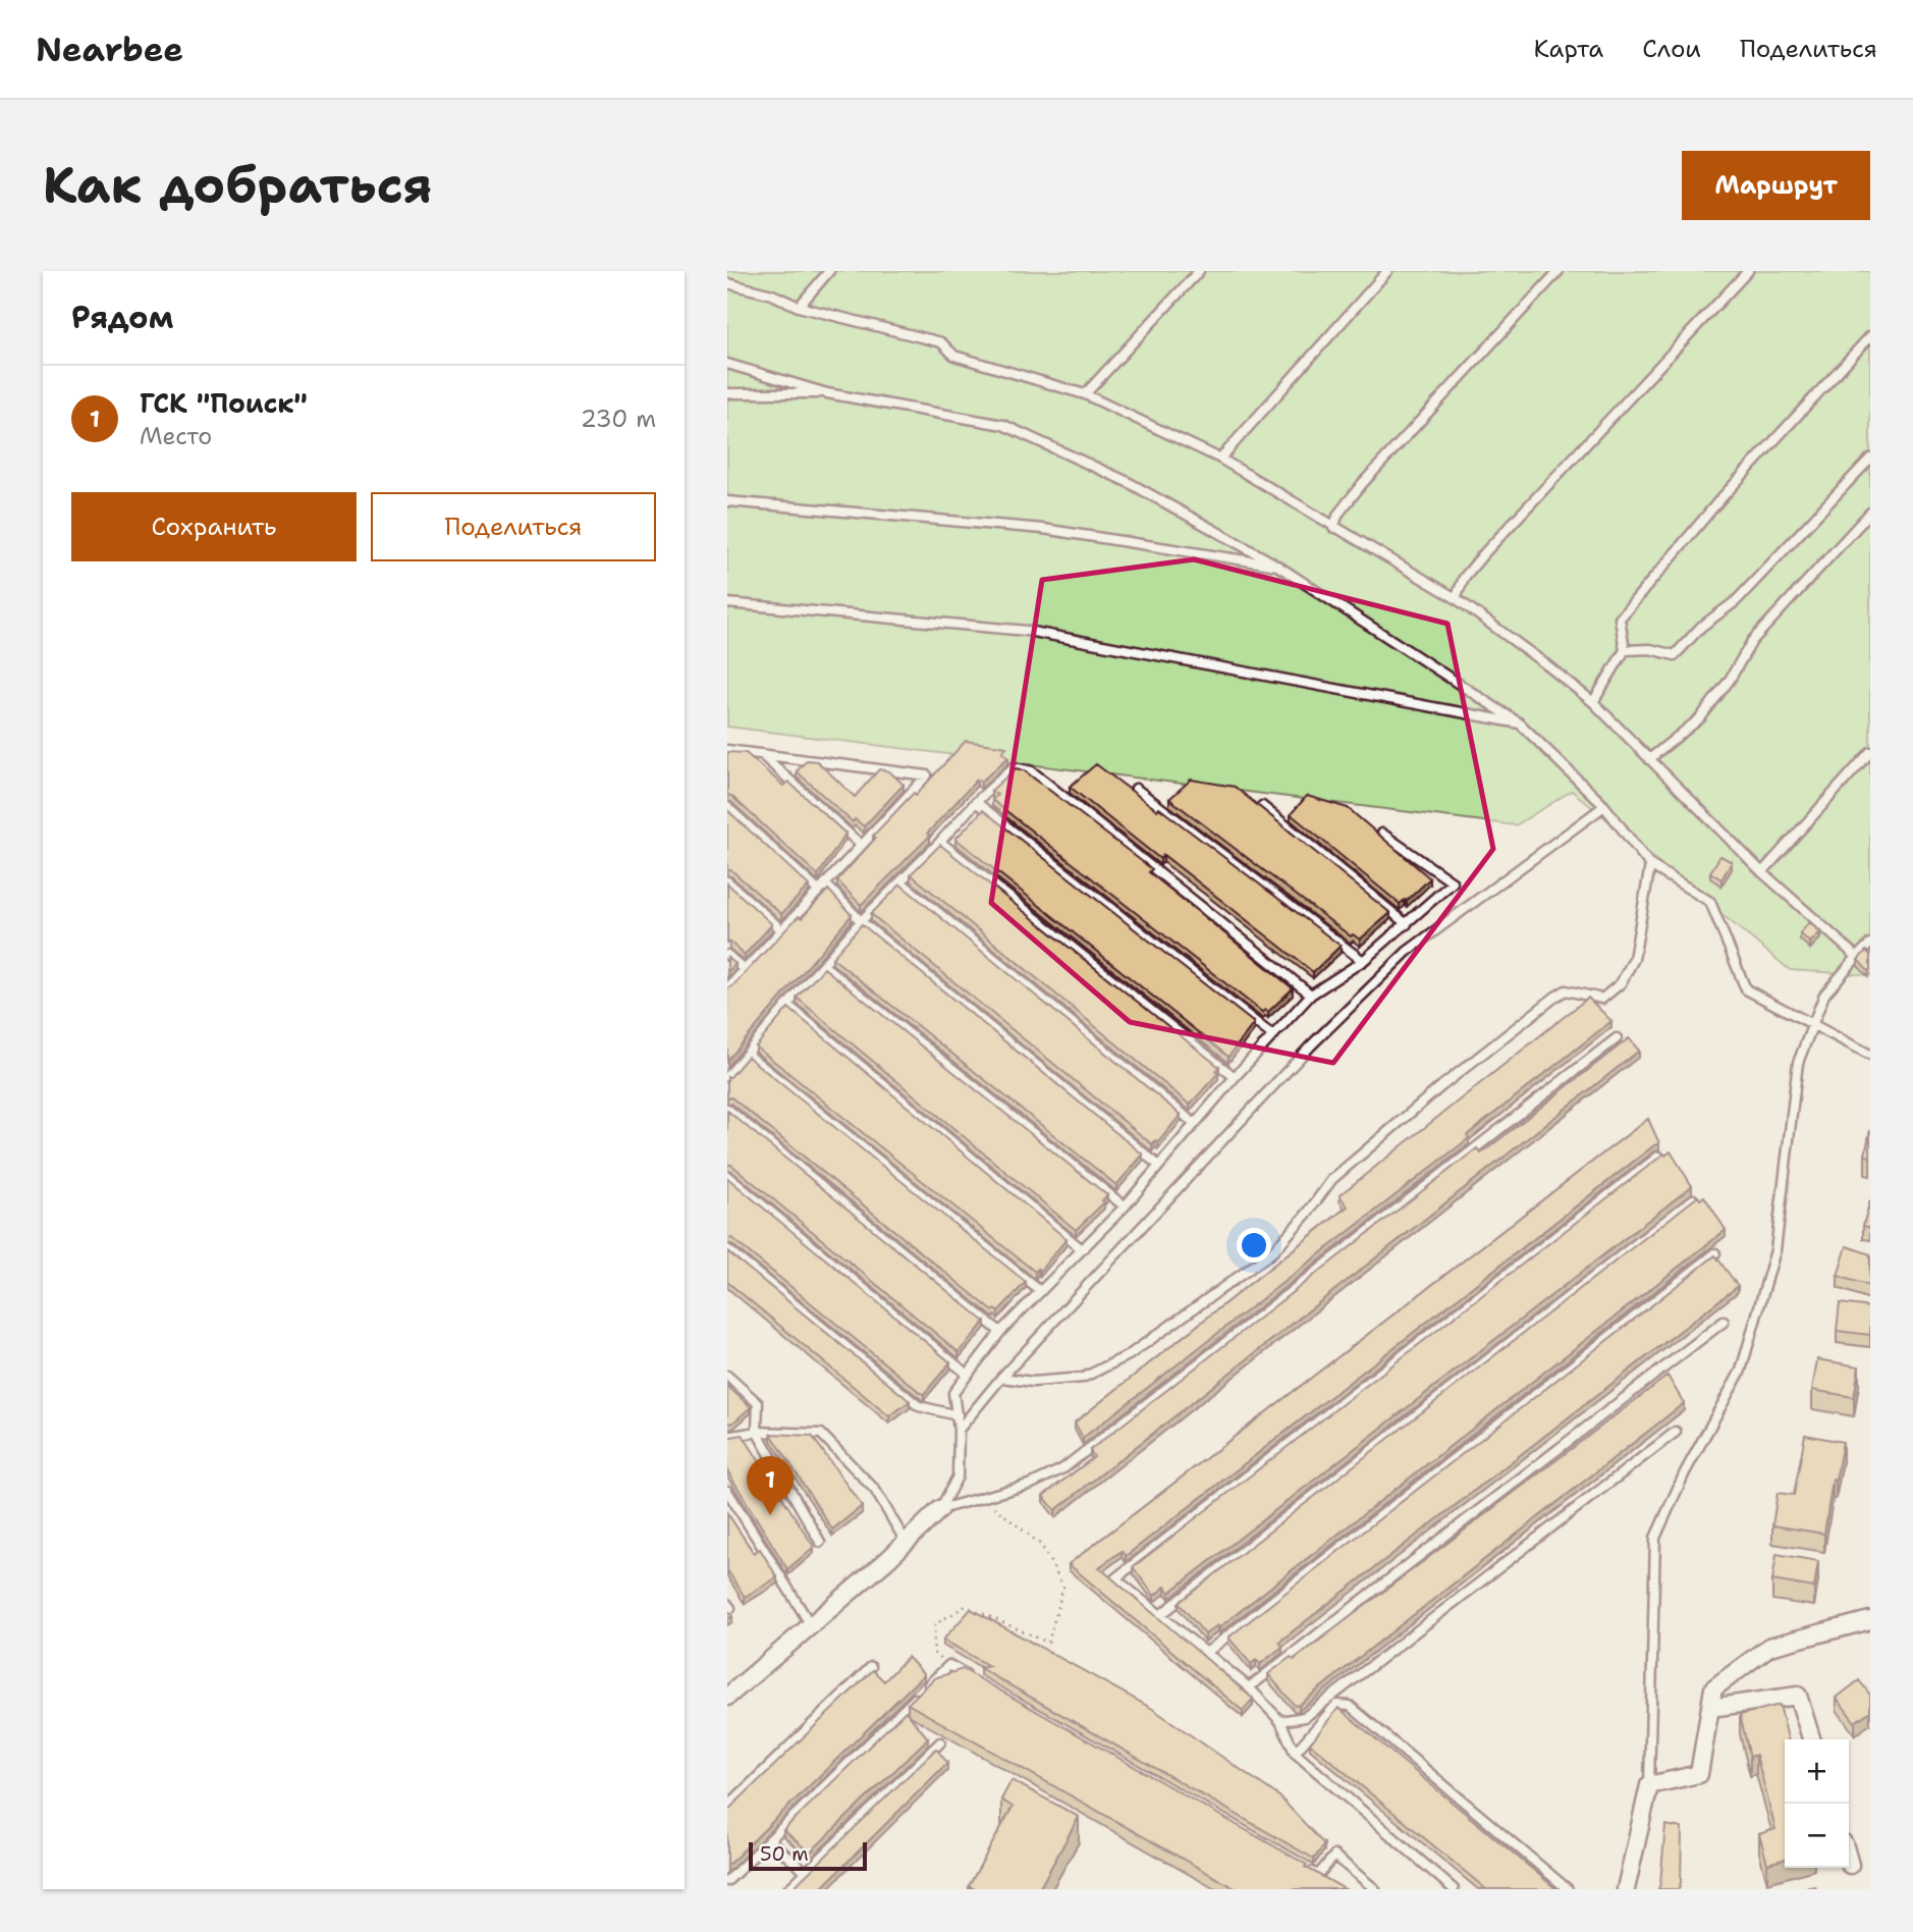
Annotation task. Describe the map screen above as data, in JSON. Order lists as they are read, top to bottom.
{
  "scale_bar": "50 m",
  "page": {
    "header": "Nearbee",
    "nav": ["Карта", "Слои", "Поделиться"],
    "buttons": [
      "Маршрут",
      ["Сохранить", "Поделиться"]
    ],
    "title": "Как добраться",
    "heading": "Рядом",
    "list": [
      {
        "mark": "1",
        "name": "ГСК \"Поиск\"",
        "note": "Место",
        "value": "230 m"
      }
    ],
    "pins": "1",
    "map_buttons": ["+", "−"],
    "scale": "50 m"
  }
}
